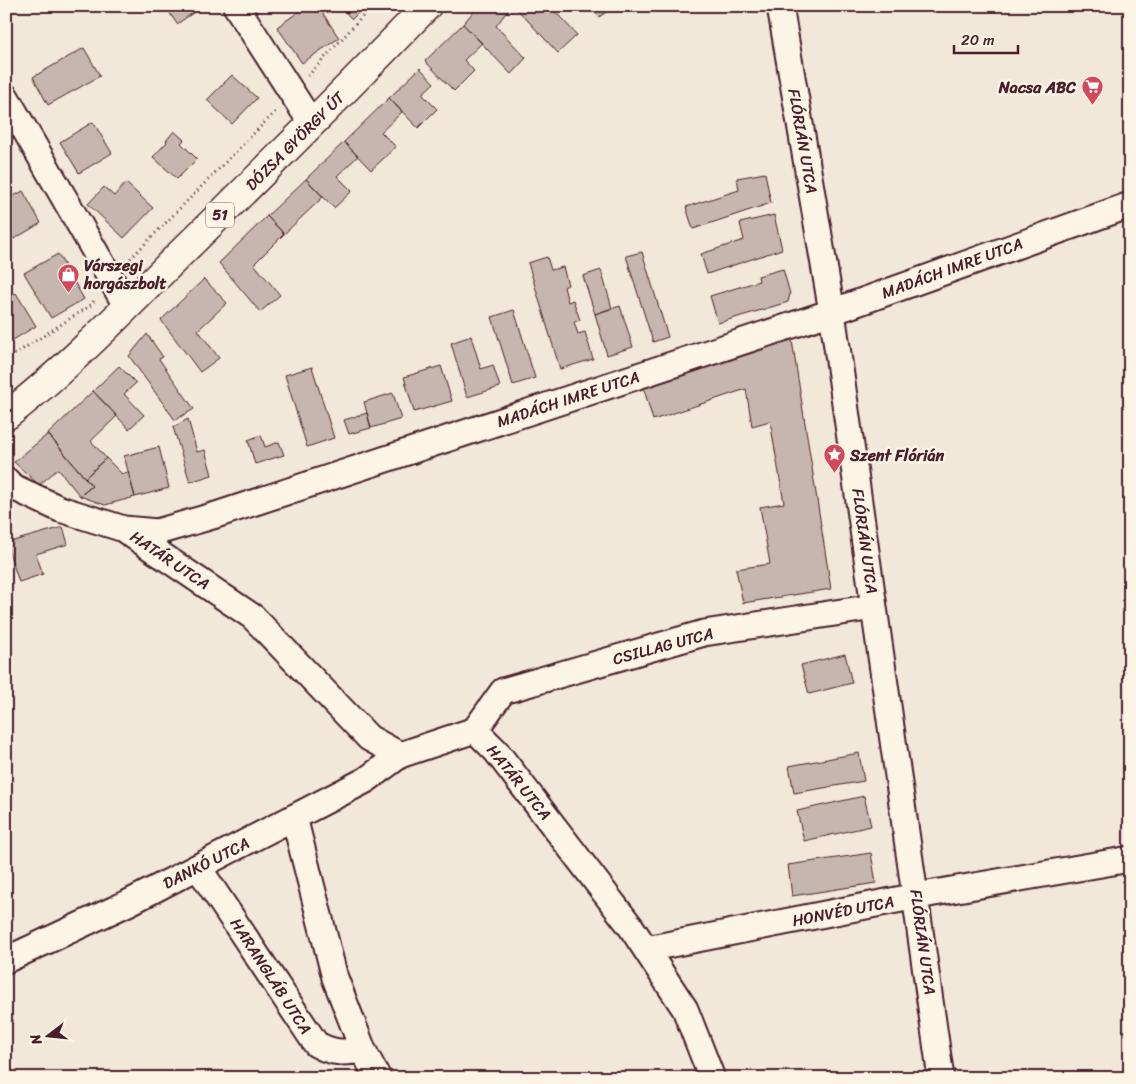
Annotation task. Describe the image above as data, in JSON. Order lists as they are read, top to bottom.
{
  "streets": {
    "main road": ["DÓZSA GYÖRGY ÚT", "51"],
    "street": [
      "FLÓRIÁN UTCA",
      "MADÁCH IMRE UTCA",
      "HATÁR UTCA",
      "CSILLAG UTCA",
      "DANKÓ UTCA",
      "HONVÉD UTCA",
      "HARANGLÁB UTCA"
    ]
  },
  "crossings": [
    ["FLÓRIÁN UTCA", "MADÁCH IMRE UTCA"],
    ["FLÓRIÁN UTCA", "CSILLAG UTCA"],
    ["FLÓRIÁN UTCA", "HONVÉD UTCA"],
    ["MADÁCH IMRE UTCA", "HATÁR UTCA"],
    ["HATÁR UTCA", "CSILLAG UTCA"],
    ["HATÁR UTCA", "DANKÓ UTCA"],
    ["HATÁR UTCA", "HONVÉD UTCA"],
    ["DANKÓ UTCA", "HARANGLÁB UTCA"]
  ],
  "places": {
    "supermarket": ["Nacsa ABC"],
    "shop": ["Várszegi horgászbolt"],
    "place": ["Szent Flórián"]
  },
  "scale_bar": "20 m",
  "north": "left"
}
